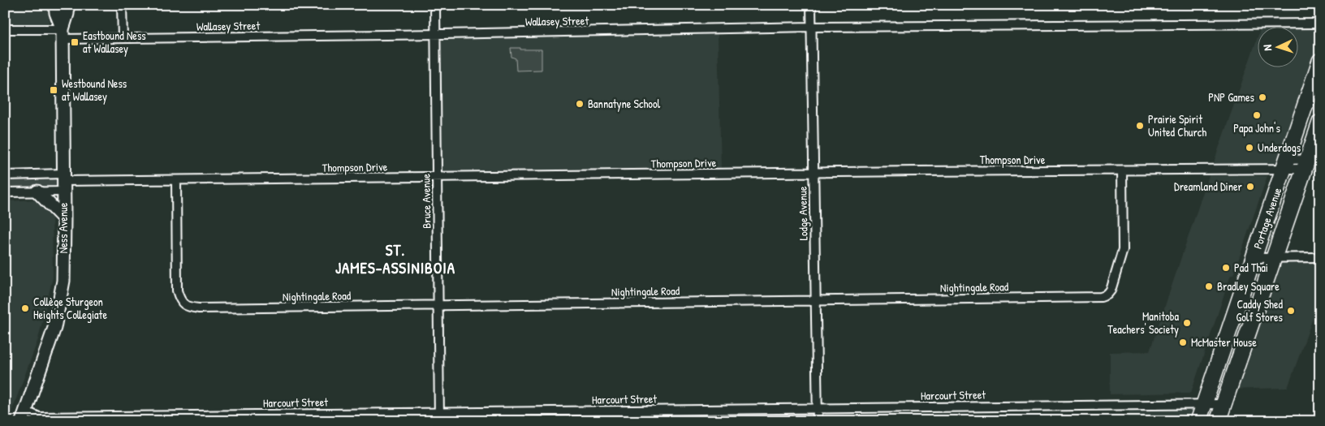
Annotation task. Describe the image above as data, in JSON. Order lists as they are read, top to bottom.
{
  "streets": {
    "highway": ["Portage Avenue"],
    "main road": ["Ness Avenue"],
    "street": [
      "Wallasey Street",
      "Thompson Drive",
      "Bruce Avenue",
      "Lodge Avenue",
      "Nightingale Road",
      "Harcourt Street"
    ]
  },
  "crossings": [
    ["Wallasey Street", "Bruce Avenue"],
    ["Wallasey Street", "Lodge Avenue"],
    ["Wallasey Street", "Ness Avenue"],
    ["Thompson Drive", "Bruce Avenue"],
    ["Thompson Drive", "Lodge Avenue"],
    ["Thompson Drive", "Portage Avenue"],
    ["Thompson Drive", "Ness Avenue"],
    ["Thompson Drive", "Nightingale Road"],
    ["Bruce Avenue", "Nightingale Road"],
    ["Bruce Avenue", "Harcourt Street"],
    ["Lodge Avenue", "Nightingale Road"],
    ["Lodge Avenue", "Harcourt Street"],
    ["Portage Avenue", "Harcourt Street"],
    ["Ness Avenue", "Harcourt Street"]
  ],
  "districts": ["ST. JAMES-ASSINIBOIA"],
  "places": {
    "transit": ["Eastbound Ness at Wallasey", "Westbound Ness at Wallasey"],
    "other": [
      "PNP Games",
      "Bannatyne School",
      "Papa John's",
      "Prairie Spirit United Church",
      "Underdogs",
      "Dreamland Diner",
      "Pad Thai",
      "Bradley Square",
      "Collège Sturgeon Heights Collegiate",
      "Caddy Shed Golf Stores",
      "Manitoba Teachers' Society",
      "McMaster House"
    ]
  },
  "north": "left"
}
